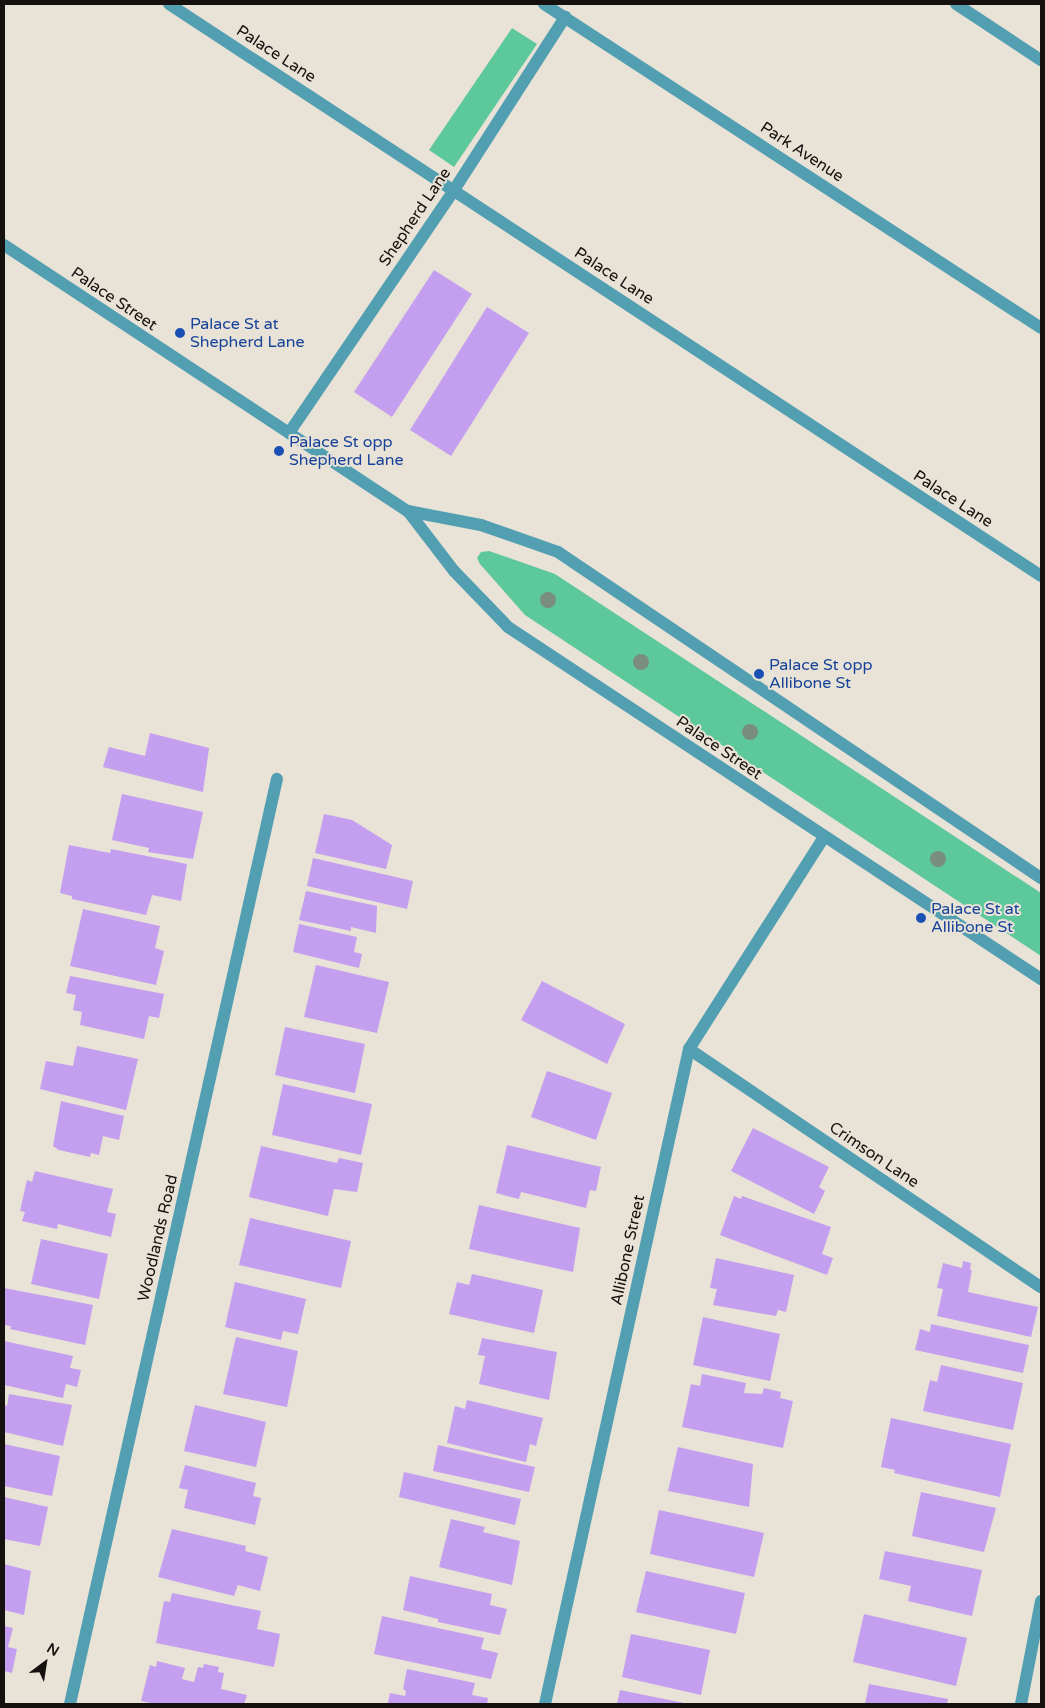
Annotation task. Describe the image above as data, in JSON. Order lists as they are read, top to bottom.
{
  "streets": {
    "street": [
      "Palace Lane",
      "Park Avenue",
      "Shepherd Lane",
      "Palace Street",
      "Crimson Lane",
      "Woodlands Road",
      "Allibone Street"
    ]
  },
  "crossings": [
    ["Palace Lane", "Shepherd Lane"],
    ["Park Avenue", "Shepherd Lane"],
    ["Shepherd Lane", "Palace Street"],
    ["Palace Street", "Allibone Street"],
    ["Crimson Lane", "Allibone Street"]
  ],
  "places": [
    "Palace St at Shepherd Lane",
    "Palace St opp Shepherd Lane",
    "Palace St opp Allibone St",
    "Palace St at Allibone St"
  ],
  "north": "top right"
}
